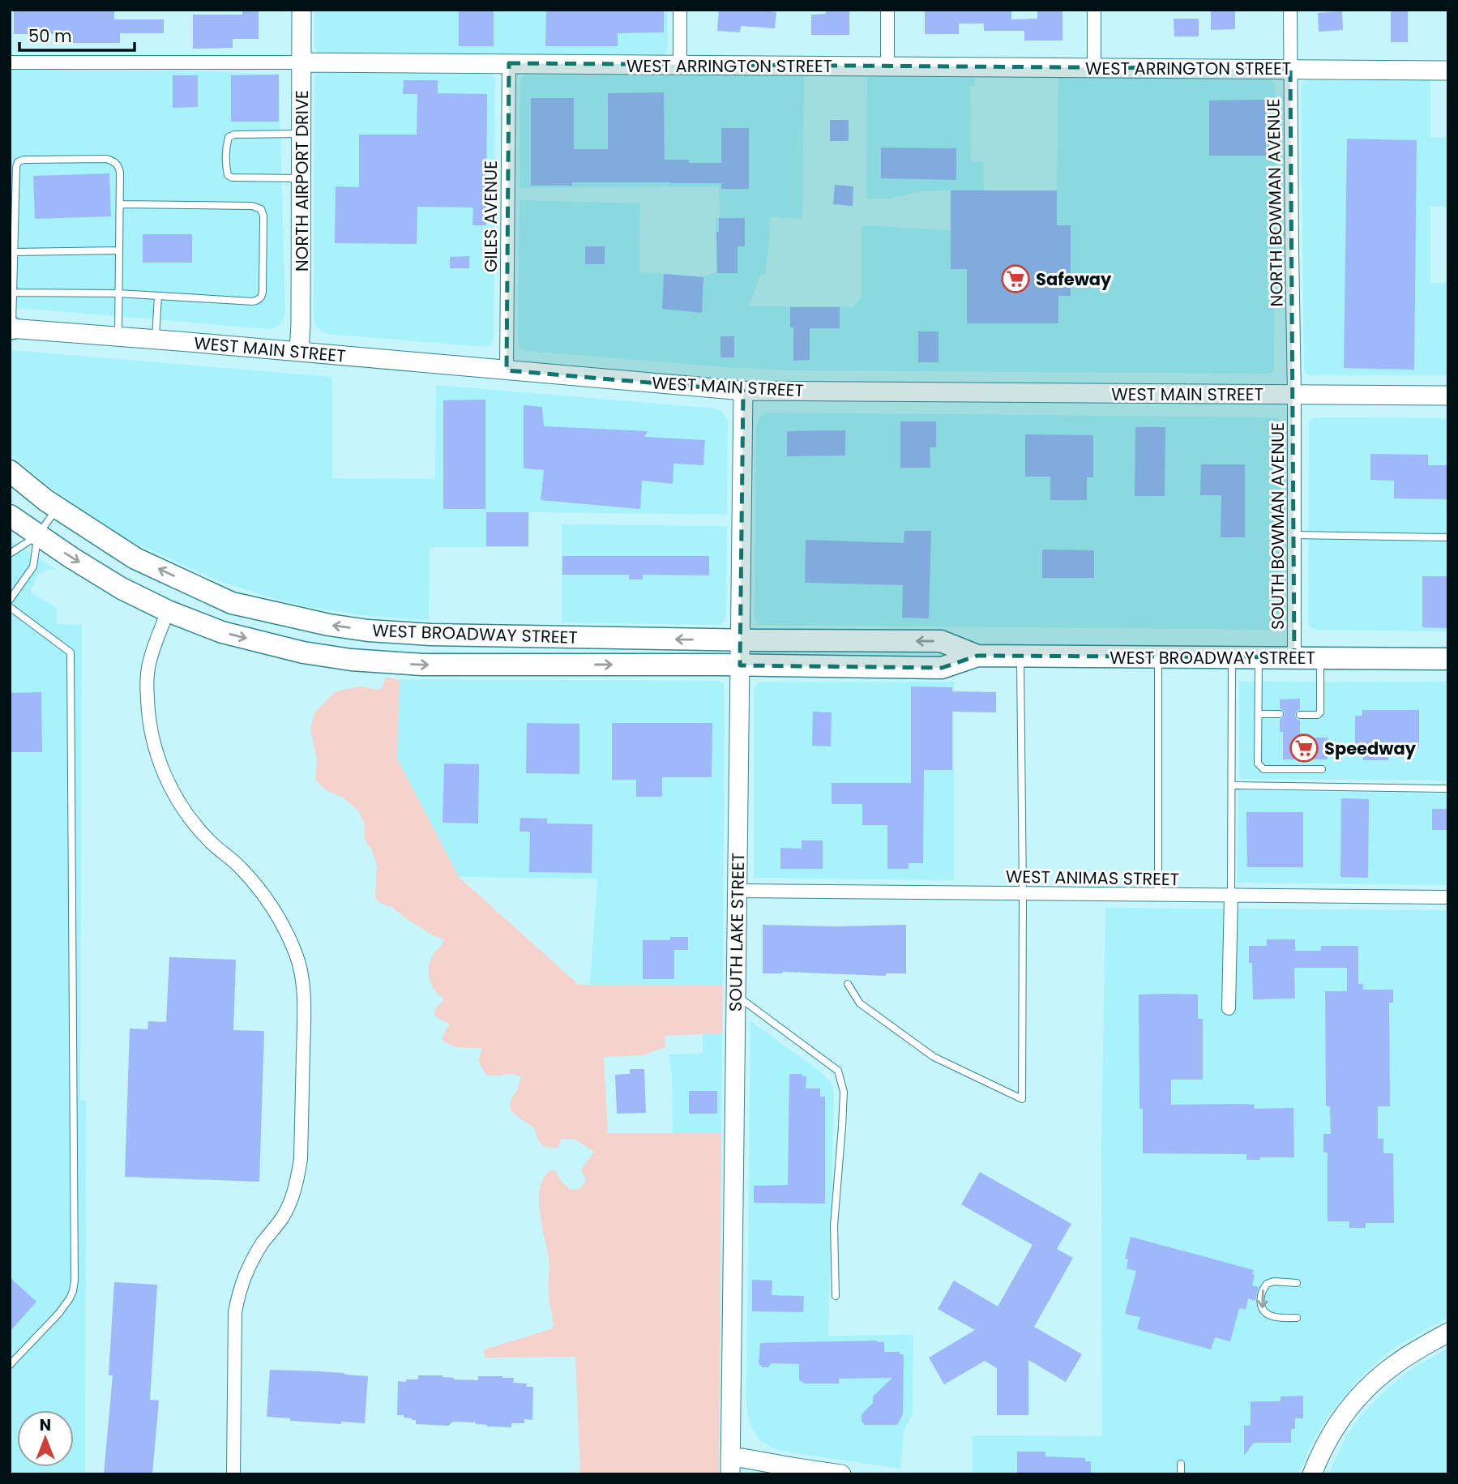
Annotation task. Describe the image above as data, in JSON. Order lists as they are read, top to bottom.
{
  "streets": {
    "main road": [
      "WEST ARRINGTON STREET",
      "NORTH AIRPORT DRIVE",
      "WEST MAIN STREET",
      "WEST BROADWAY STREET",
      "SOUTH LAKE STREET"
    ],
    "street": [
      "NORTH BOWMAN AVENUE",
      "GILES AVENUE",
      "SOUTH BOWMAN AVENUE",
      "WEST ANIMAS STREET"
    ]
  },
  "crossings": [
    ["WEST ARRINGTON STREET", "NORTH AIRPORT DRIVE"],
    ["WEST ARRINGTON STREET", "NORTH BOWMAN AVENUE"],
    ["WEST ARRINGTON STREET", "GILES AVENUE"],
    ["NORTH AIRPORT DRIVE", "WEST MAIN STREET"],
    ["NORTH BOWMAN AVENUE", "WEST MAIN STREET"],
    ["NORTH BOWMAN AVENUE", "SOUTH BOWMAN AVENUE"],
    ["GILES AVENUE", "WEST MAIN STREET"],
    ["WEST MAIN STREET", "SOUTH BOWMAN AVENUE"],
    ["WEST MAIN STREET", "SOUTH LAKE STREET"],
    ["SOUTH BOWMAN AVENUE", "WEST BROADWAY STREET"],
    ["WEST BROADWAY STREET", "SOUTH LAKE STREET"],
    ["WEST ANIMAS STREET", "SOUTH LAKE STREET"]
  ],
  "places": {
    "supermarket": ["Safeway", "Speedway"]
  },
  "scale_bar": "50 m",
  "north": "top"
}
